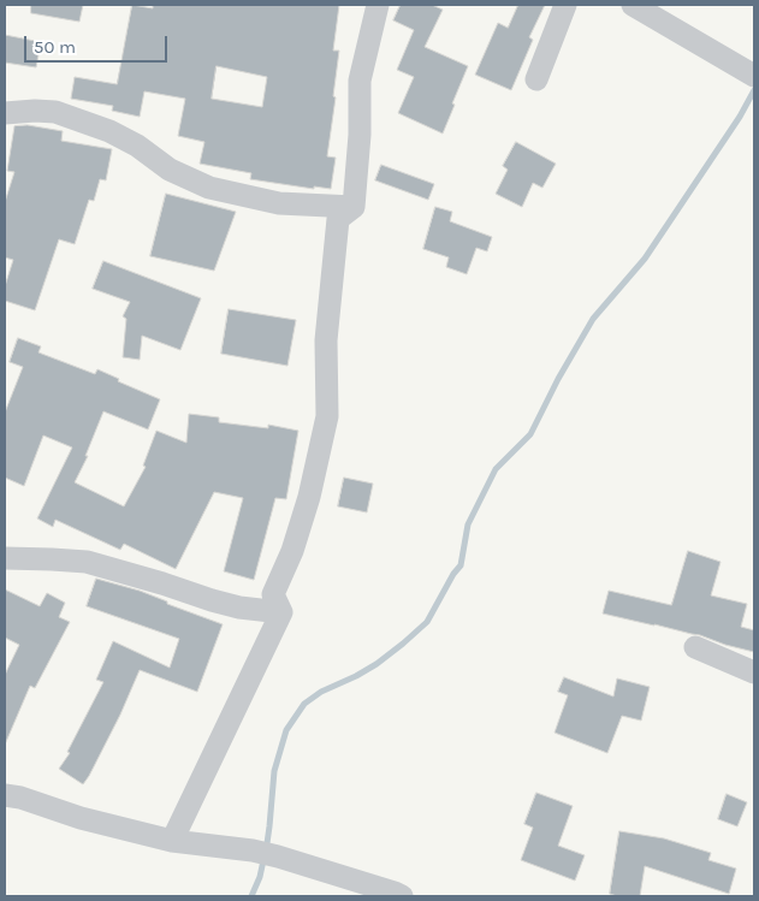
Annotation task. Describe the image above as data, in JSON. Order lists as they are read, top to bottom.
{
  "scale_bar": "50 m"
}
